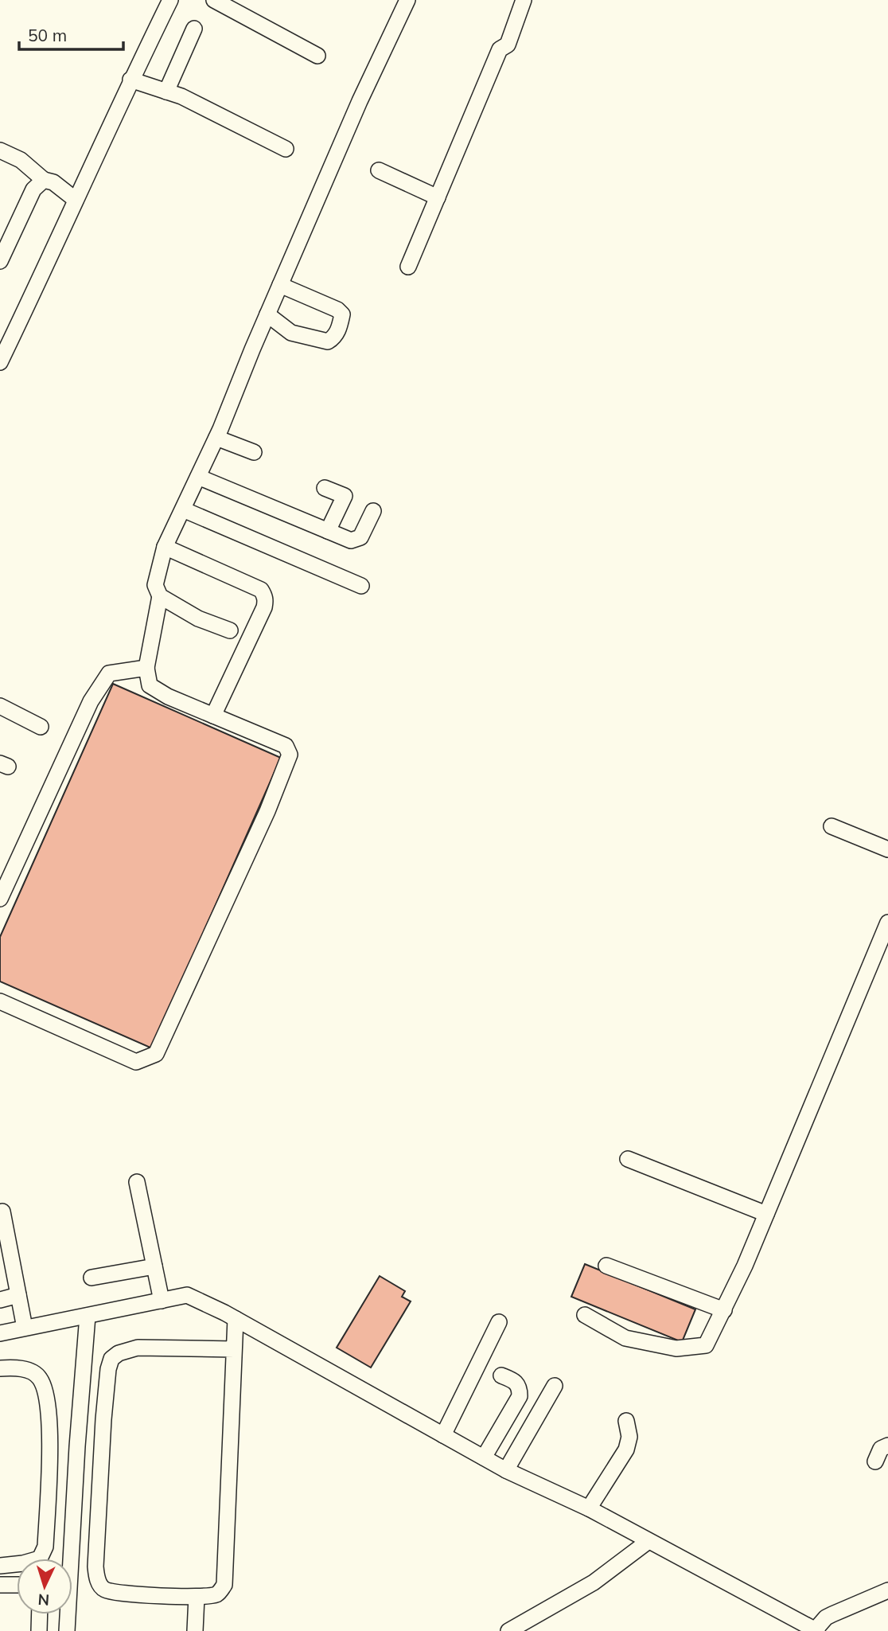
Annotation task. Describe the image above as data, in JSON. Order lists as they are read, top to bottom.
{
  "scale_bar": "50 m",
  "north": "bottom"
}
